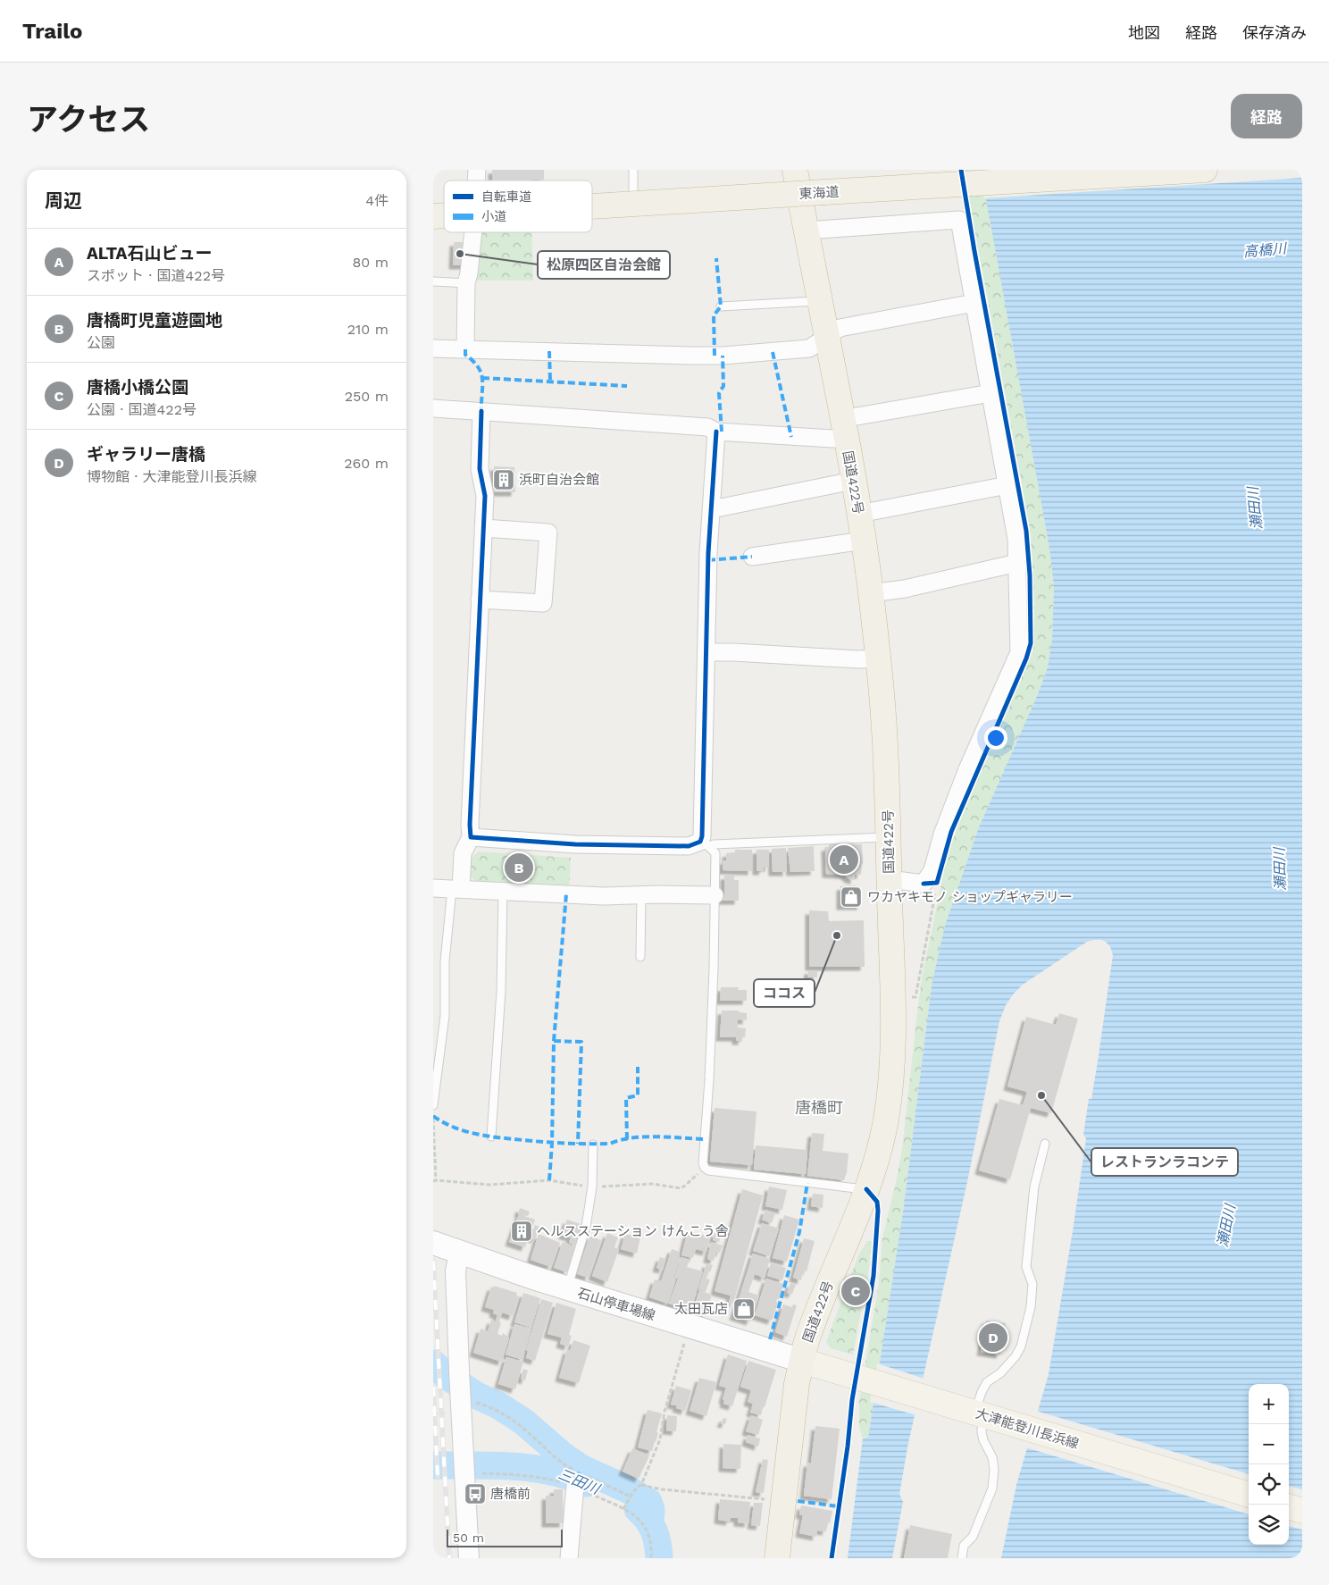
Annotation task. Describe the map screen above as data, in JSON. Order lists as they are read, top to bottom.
{
  "streets": {
    "highway": ["東海道", "国道422号"],
    "main road": ["石山停車場線", "大津能登川長浜線"]
  },
  "crossings": [
    ["国道422号", "石山停車場線"],
    ["国道422号", "大津能登川長浜線"],
    ["石山停車場線", "大津能登川長浜線"]
  ],
  "districts": ["唐橋町"],
  "water": ["高橋川", "瀬田川", "三田川"],
  "places": {
    "other": ["松原四区自治会館", "ココス", "レストランラコンテ"],
    "building": ["浜町自治会館", "ヘルスステーション けんこう舎"],
    "shop": ["ワカヤキモノ ショップギャラリー", "太田瓦店"],
    "bus stop": ["唐橋前"]
  },
  "legend": ["自転車道", "小道"],
  "scale_bar": "50 m",
  "page": {
    "header": "Trailo",
    "nav": ["地図", "経路", "保存済み"],
    "title": "アクセス",
    "buttons": "経路",
    "heading": ["周辺", "4件"],
    "list": [
      {
        "mark": "A",
        "name": "ALTA石山ビュー",
        "note": "スポット · 国道422号",
        "value": "80 m"
      },
      {
        "mark": "B",
        "name": "唐橋町児童遊園地",
        "note": "公園",
        "value": "210 m"
      },
      {
        "mark": "C",
        "name": "唐橋小橋公園",
        "note": "公園 · 国道422号",
        "value": "250 m"
      },
      {
        "mark": "D",
        "name": "ギャラリー唐橋",
        "note": "博物館 · 大津能登川長浜線",
        "value": "260 m"
      }
    ],
    "pins": [
      "A",
      "B",
      "C",
      "D"
    ],
    "map_buttons": ["+", "−"],
    "scale": "50 m"
  }
}
